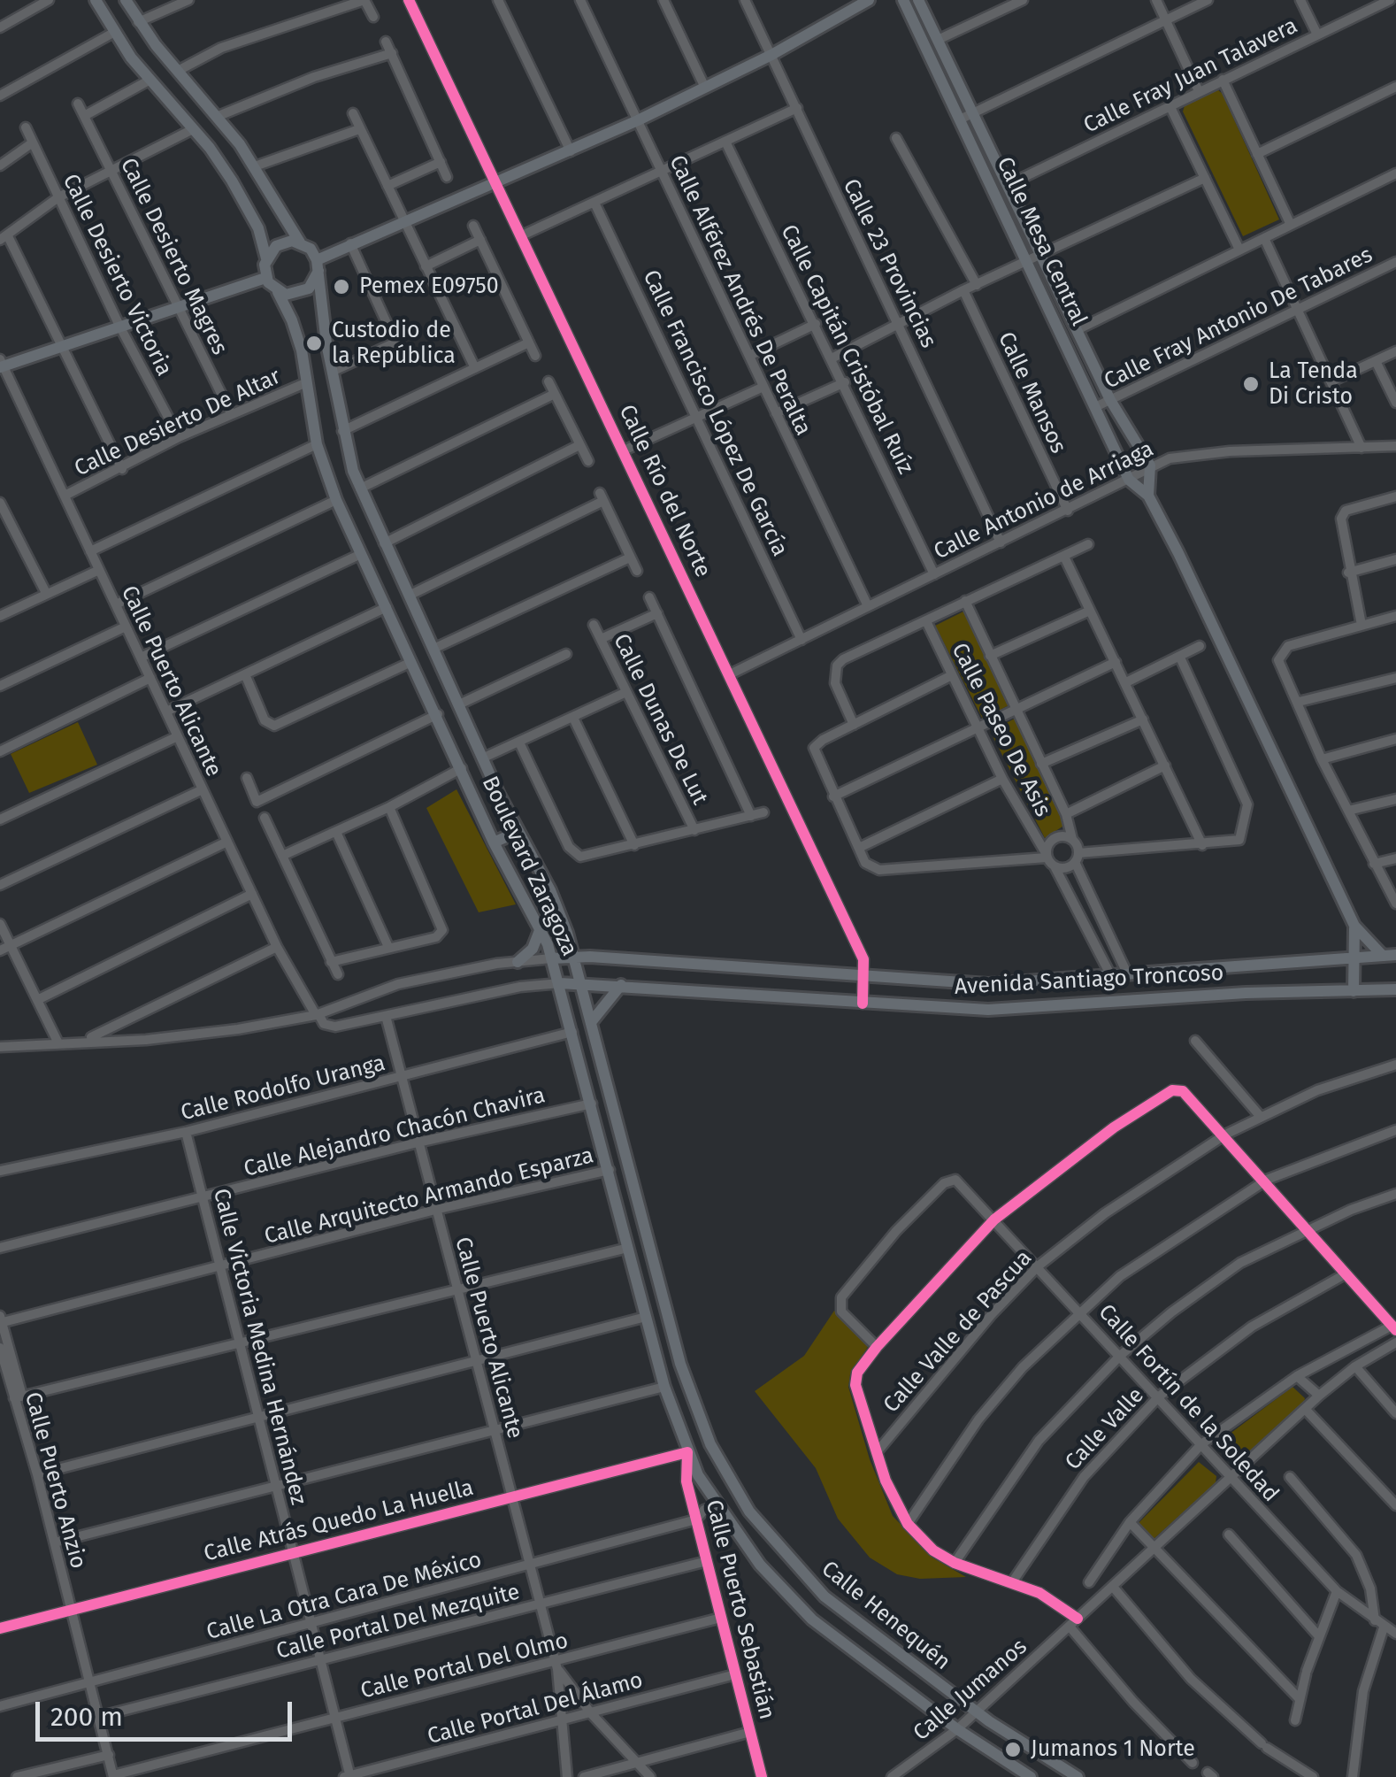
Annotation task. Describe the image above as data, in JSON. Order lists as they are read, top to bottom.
{
  "streets": {
    "main road": [
      "Calle Mesa Central",
      "Boulevard Zaragoza",
      "Avenida Santiago Troncoso",
      "Calle Henequén"
    ],
    "street": [
      "Calle Fray Juan Talavera",
      "Calle Desierto Magres",
      "Calle 23 Provincias",
      "Calle Desierto Victoria",
      "Calle Alférez Andrés De Peralta",
      "Calle Fray Antonio De Tabares",
      "Calle Capitán Cristóbal Ruíz",
      "Calle Mansos",
      "Calle Francisco López De García",
      "Calle Desierto De Altar",
      "Calle Río del Norte",
      "Calle Antonio de Arriaga",
      "Calle Puerto Alicante",
      "Calle Dunas De Lut",
      "Calle Paseo De Asis",
      "Calle Rodolfo Uranga",
      "Calle Alejandro Chacón Chavira",
      "Calle Arquitecto Armando Esparza",
      "Calle Valle de Pascua",
      "Calle Victoria Medina Hernández",
      "Calle Fortín de la Soledad",
      "Calle Valle",
      "Calle Puerto Anzio",
      "Calle Atrás Quedo La Huella",
      "Calle La Otra Cara De México",
      "Calle Puerto Sebastián",
      "Calle Portal Del Mezquite",
      "Calle Portal Del Olmo",
      "Calle Jumanos",
      "Calle Portal Del Álamo"
    ]
  },
  "crossings": [
    ["Calle Fray Juan Talavera", "Calle Mesa Central"],
    ["Calle Mesa Central", "Calle Fray Antonio De Tabares"],
    ["Calle Mesa Central", "Calle Antonio de Arriaga"],
    ["Calle Desierto Magres", "Calle Desierto De Altar"],
    ["Calle 23 Provincias", "Calle Antonio de Arriaga"],
    ["Calle Desierto Victoria", "Calle Desierto De Altar"],
    ["Calle Alférez Andrés De Peralta", "Calle Antonio de Arriaga"],
    ["Calle Capitán Cristóbal Ruíz", "Calle Antonio de Arriaga"],
    ["Calle Mansos", "Calle Antonio de Arriaga"],
    ["Calle Francisco López De García", "Calle Antonio de Arriaga"],
    ["Calle Desierto De Altar", "Calle Puerto Alicante"],
    ["Calle Desierto De Altar", "Boulevard Zaragoza"],
    ["Calle Río del Norte", "Calle Antonio de Arriaga"],
    ["Calle Río del Norte", "Avenida Santiago Troncoso"],
    ["Calle Puerto Alicante", "Avenida Santiago Troncoso"],
    ["Calle Puerto Alicante", "Calle Rodolfo Uranga"],
    ["Calle Puerto Alicante", "Calle Alejandro Chacón Chavira"],
    ["Calle Puerto Alicante", "Calle Arquitecto Armando Esparza"],
    ["Calle Puerto Alicante", "Calle Atrás Quedo La Huella"],
    ["Calle Puerto Alicante", "Calle La Otra Cara De México"],
    ["Calle Puerto Alicante", "Calle Portal Del Mezquite"],
    ["Calle Puerto Alicante", "Calle Portal Del Olmo"],
    ["Boulevard Zaragoza", "Avenida Santiago Troncoso"],
    ["Boulevard Zaragoza", "Calle Rodolfo Uranga"],
    ["Boulevard Zaragoza", "Calle Alejandro Chacón Chavira"],
    ["Boulevard Zaragoza", "Calle Arquitecto Armando Esparza"],
    ["Boulevard Zaragoza", "Calle Atrás Quedo La Huella"],
    ["Boulevard Zaragoza", "Calle Puerto Sebastián"],
    ["Boulevard Zaragoza", "Calle Henequén"],
    ["Calle Rodolfo Uranga", "Calle Victoria Medina Hernández"],
    ["Calle Alejandro Chacón Chavira", "Calle Victoria Medina Hernández"],
    ["Calle Arquitecto Armando Esparza", "Calle Victoria Medina Hernández"],
    ["Calle Valle de Pascua", "Calle Fortín de la Soledad"],
    ["Calle Victoria Medina Hernández", "Calle Atrás Quedo La Huella"],
    ["Calle Victoria Medina Hernández", "Calle La Otra Cara De México"],
    ["Calle Victoria Medina Hernández", "Calle Portal Del Mezquite"],
    ["Calle Victoria Medina Hernández", "Calle Portal Del Olmo"],
    ["Calle Victoria Medina Hernández", "Calle Portal Del Álamo"],
    ["Calle Fortín de la Soledad", "Calle Valle"],
    ["Calle Fortín de la Soledad", "Calle Jumanos"],
    ["Calle Puerto Anzio", "Calle Atrás Quedo La Huella"],
    ["Calle Puerto Anzio", "Calle La Otra Cara De México"],
    ["Calle Puerto Anzio", "Calle Portal Del Mezquite"],
    ["Calle Puerto Anzio", "Calle Portal Del Olmo"],
    ["Calle Atrás Quedo La Huella", "Calle Puerto Sebastián"],
    ["Calle La Otra Cara De México", "Calle Puerto Sebastián"],
    ["Calle La Otra Cara De México", "Calle Henequén"],
    ["Calle Puerto Sebastián", "Calle Portal Del Mezquite"],
    ["Calle Puerto Sebastián", "Calle Portal Del Olmo"],
    ["Calle Puerto Sebastián", "Calle Portal Del Álamo"],
    ["Calle Henequén", "Calle Jumanos"]
  ],
  "places": [
    "Pemex E09750",
    "Custodio de la República",
    "La Tenda Di Cristo",
    "Jumanos 1 Norte"
  ],
  "scale_bar": "200 m"
}
